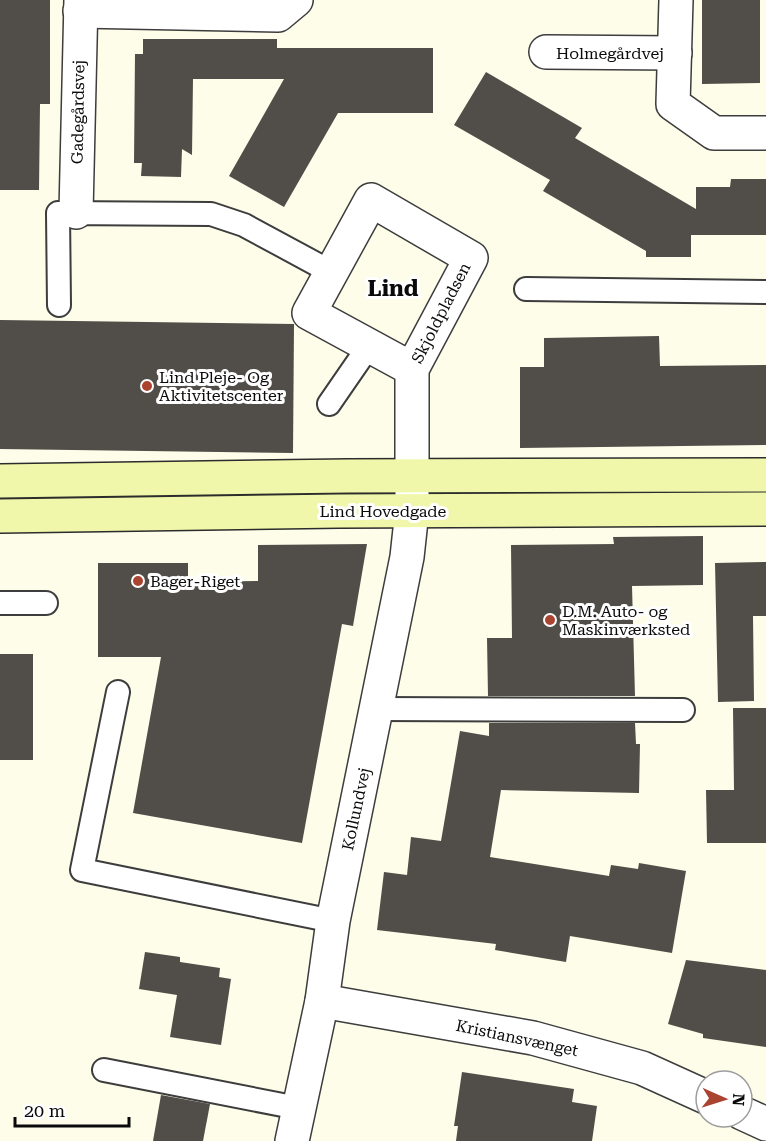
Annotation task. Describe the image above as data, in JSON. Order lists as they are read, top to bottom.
{
  "streets": {
    "main road": ["Lind Hovedgade"],
    "street": [
      "Holmegårdvej",
      "Gadegårdsvej",
      "Skjoldpladsen",
      "Kollundvej",
      "Kristiansvænget"
    ]
  },
  "crossings": [
    ["Skjoldpladsen", "Lind Hovedgade"],
    ["Skjoldpladsen", "Kollundvej"],
    ["Lind Hovedgade", "Kollundvej"],
    ["Kollundvej", "Kristiansvænget"]
  ],
  "districts": ["Lind"],
  "places": ["Lind Pleje- Og Aktivitetscenter", "Bager-Riget", "D.M. Auto- og Maskinværksted"],
  "scale_bar": "20 m",
  "north": "right"
}
